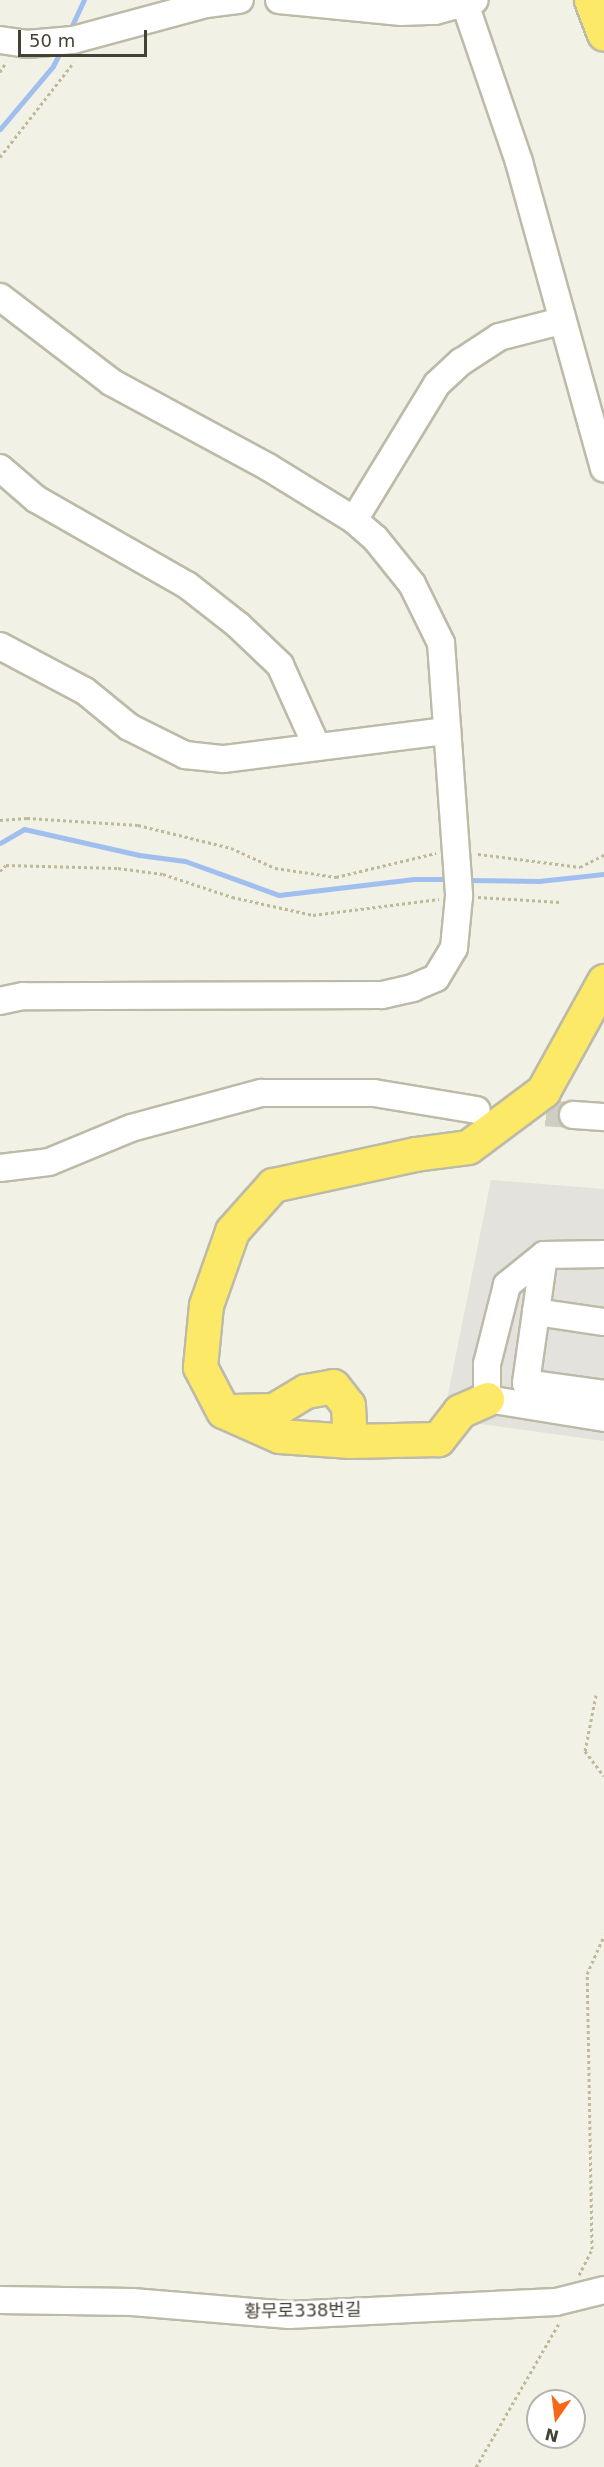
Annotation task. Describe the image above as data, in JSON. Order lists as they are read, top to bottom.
{
  "streets": {
    "street": ["황무로338번길"]
  },
  "scale_bar": "50 m",
  "north": "bottom"
}
